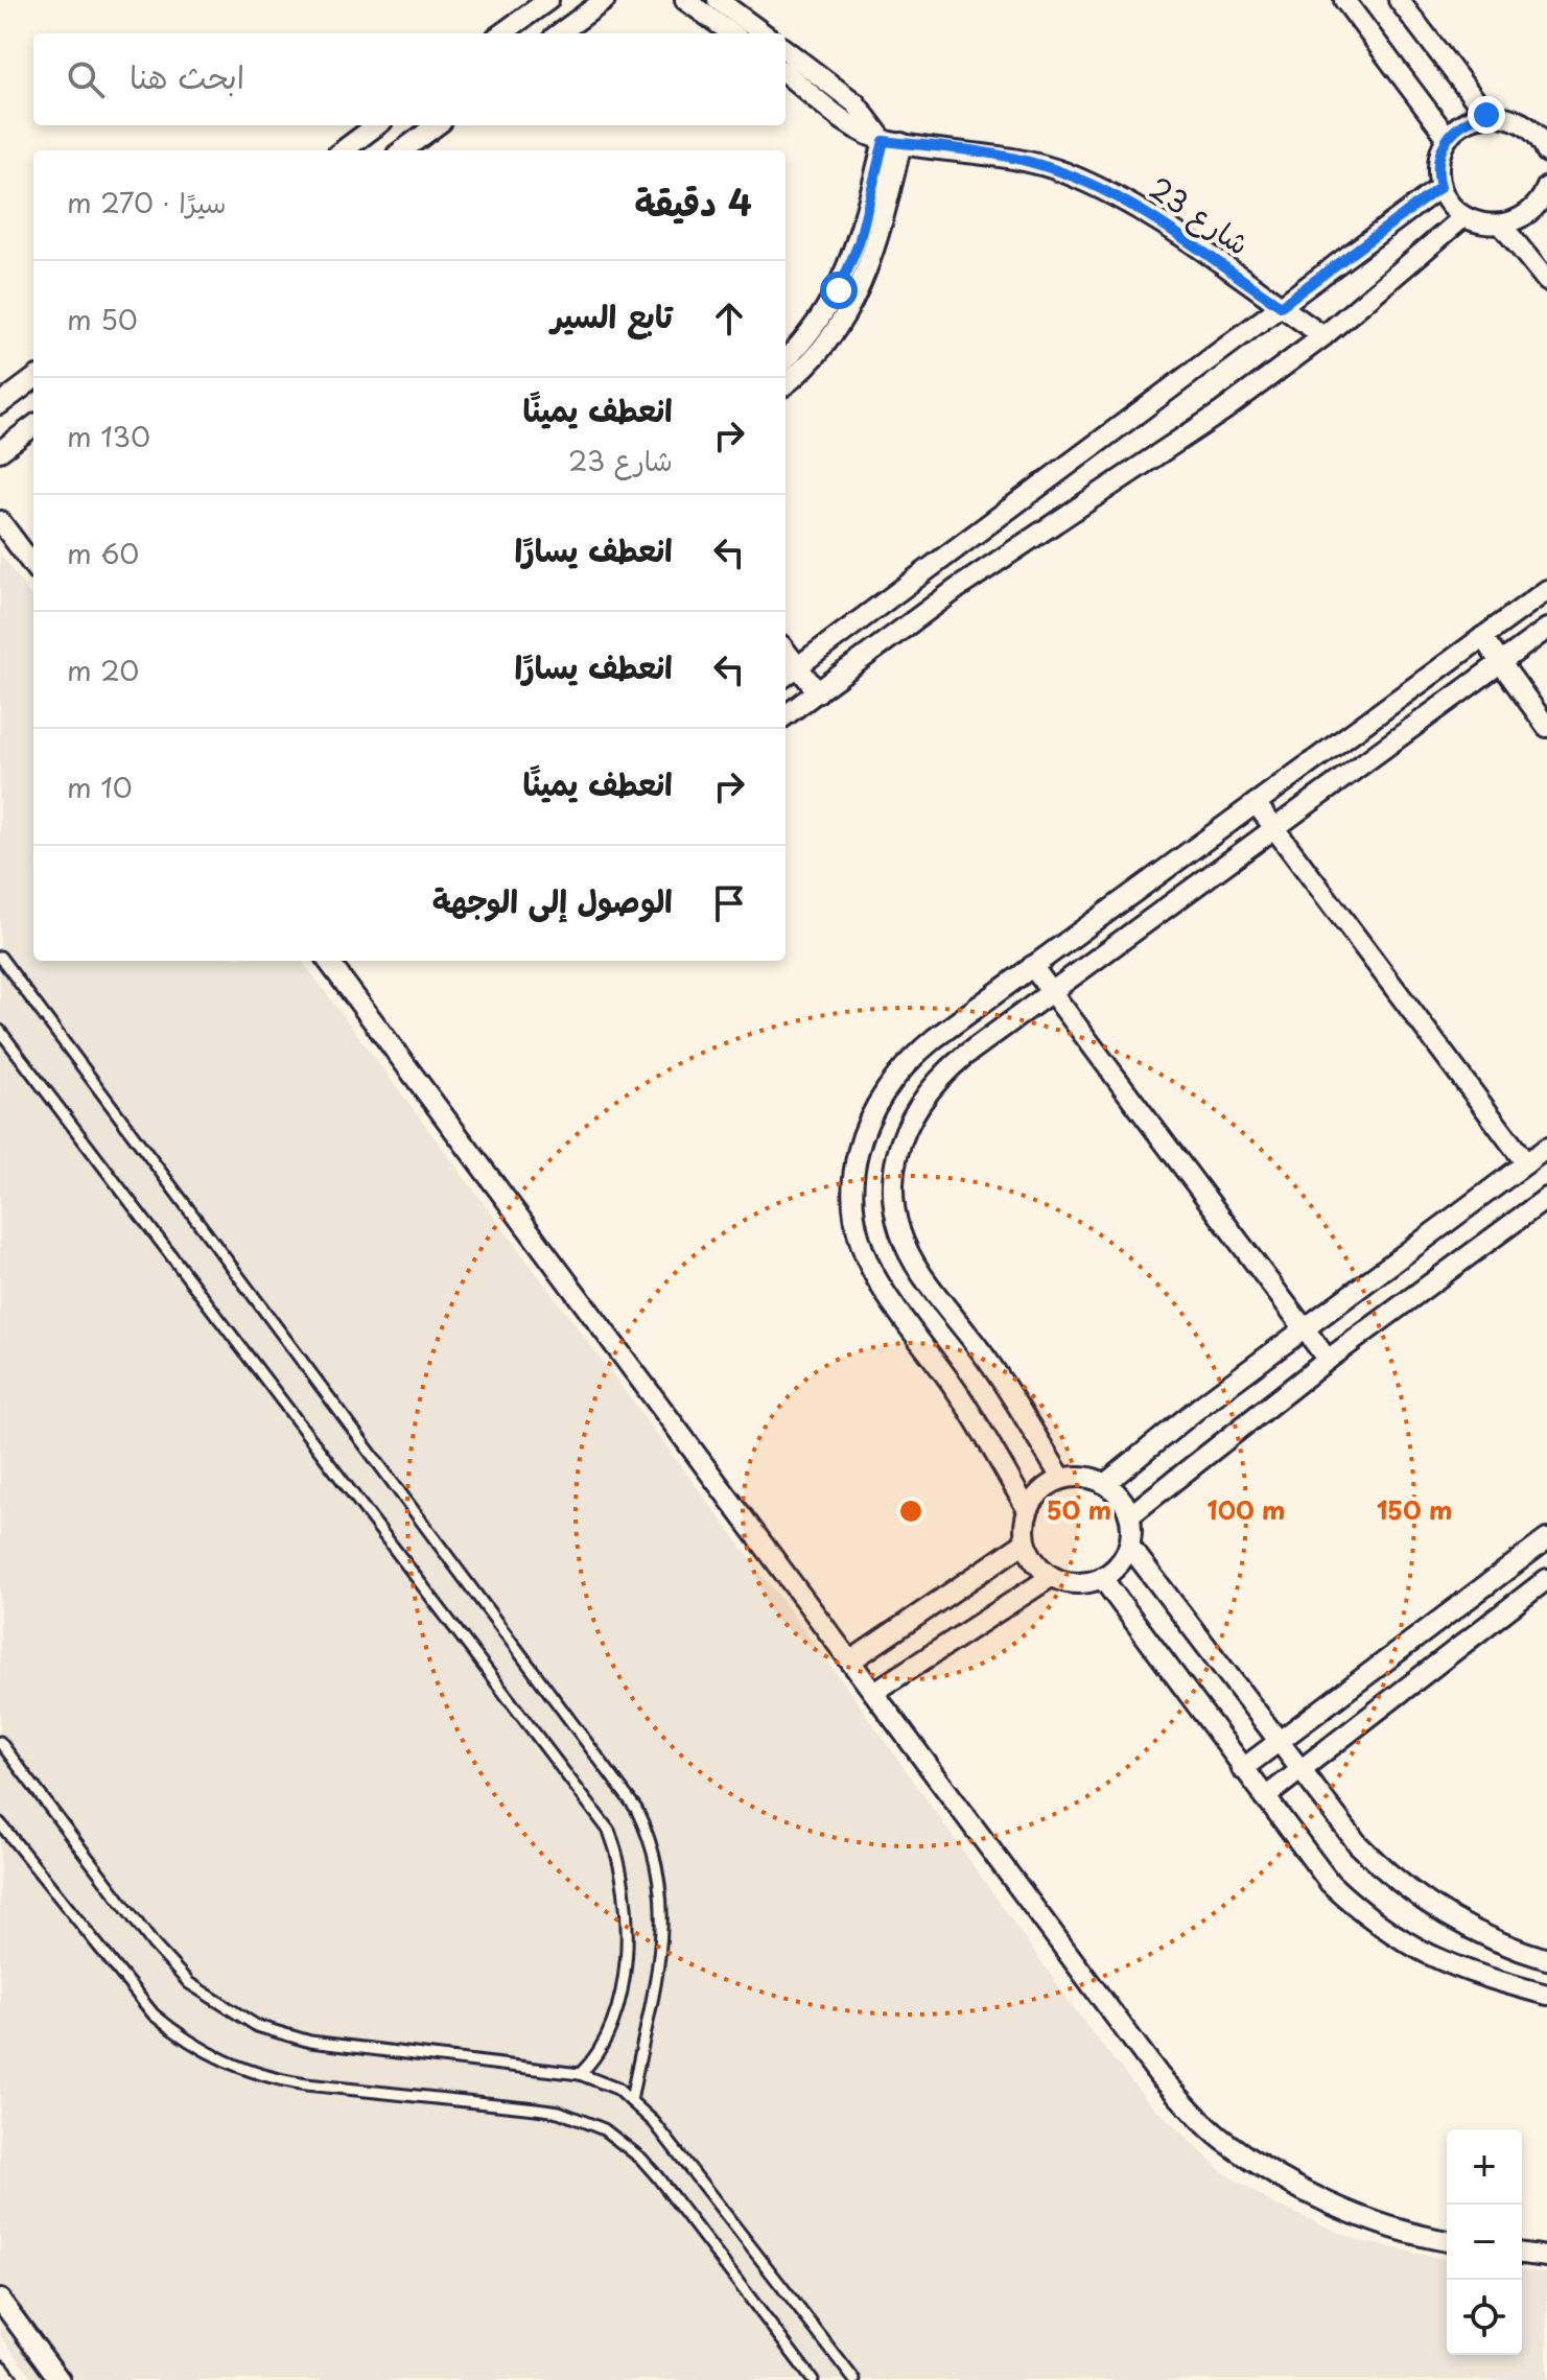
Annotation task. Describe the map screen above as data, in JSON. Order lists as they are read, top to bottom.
{
  "streets": {
    "street": ["شارع 23"]
  },
  "page": {
    "search": "ابحث هنا",
    "heading": ["4 دقيقة", "سيرًا · 270 m"],
    "list": [
      ["تابع السير", "50 m"],
      ["انعطف يمينًا", "شارع 23", "130 m"],
      ["انعطف يسارًا", "60 m"],
      ["انعطف يسارًا", "20 m"],
      ["انعطف يمينًا", "10 m"],
      "الوصول إلى الوجهة"
    ],
    "map_buttons": ["+", "−"]
  },
  "rings": ["50 m", "100 m", "150 m"]
}
